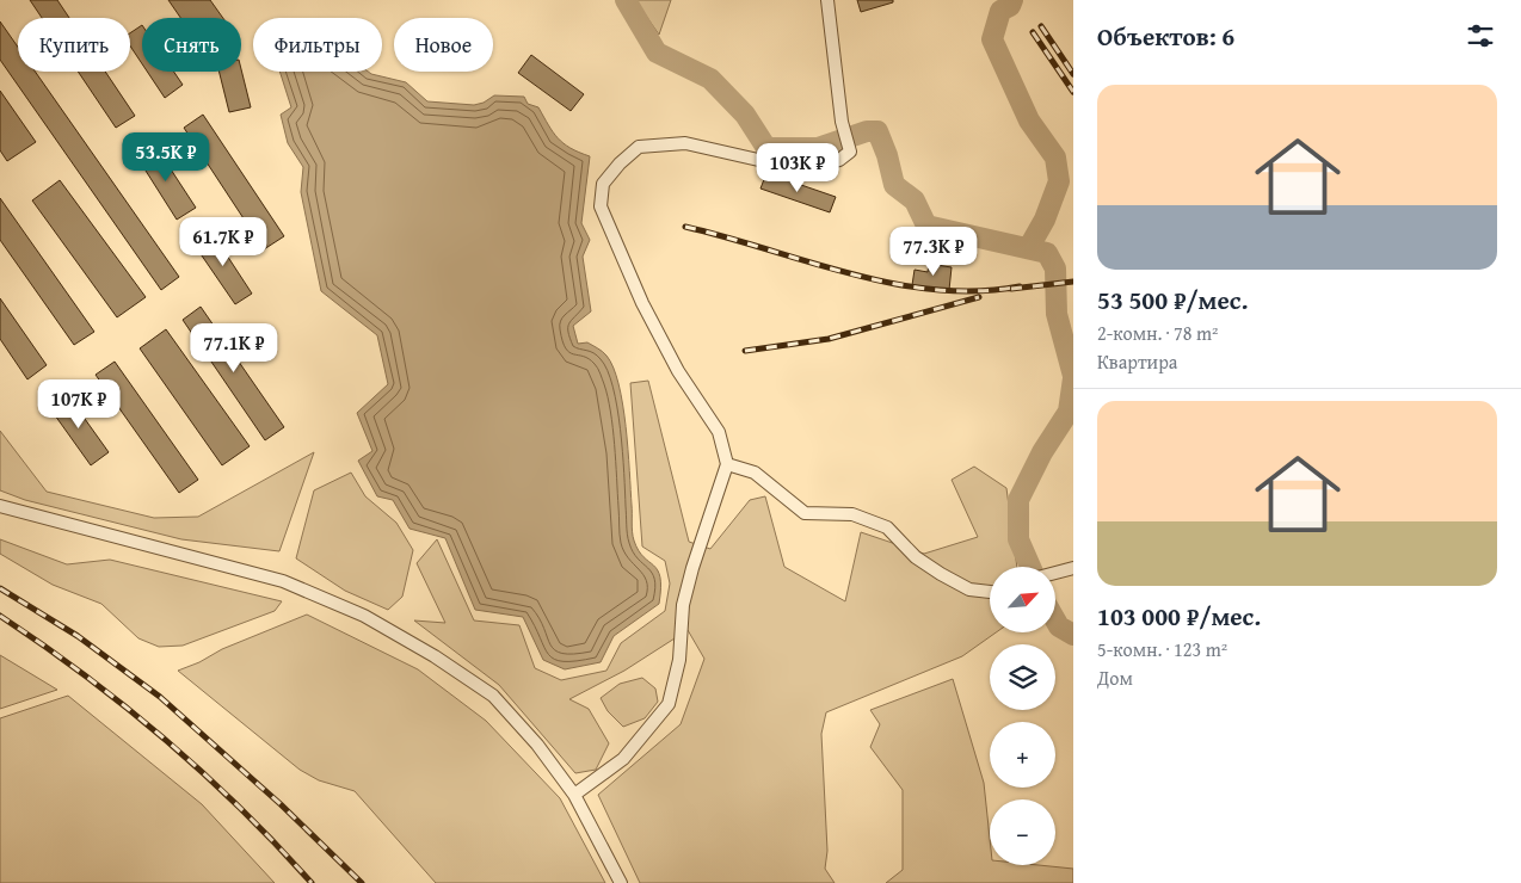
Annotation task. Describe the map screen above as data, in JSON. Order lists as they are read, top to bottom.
{
  "north": "top right",
  "page": {
    "heading": "Объектов: 6",
    "chip": [
      "Купить",
      "Снять",
      "Фильтры",
      "Новое"
    ],
    "list": [
      {
        "name": "53 500 ₽/мес.",
        "note": "2-комн. · 78 m² · Квартира"
      },
      {
        "name": "103 000 ₽/мес.",
        "note": "5-комн. · 123 m² · Дом"
      }
    ],
    "price": [
      "53.5K ₽",
      "103K ₽",
      "61.7K ₽",
      "77.3K ₽",
      "77.1K ₽",
      "107K ₽"
    ],
    "map_buttons": ["+", "−"]
  }
}
